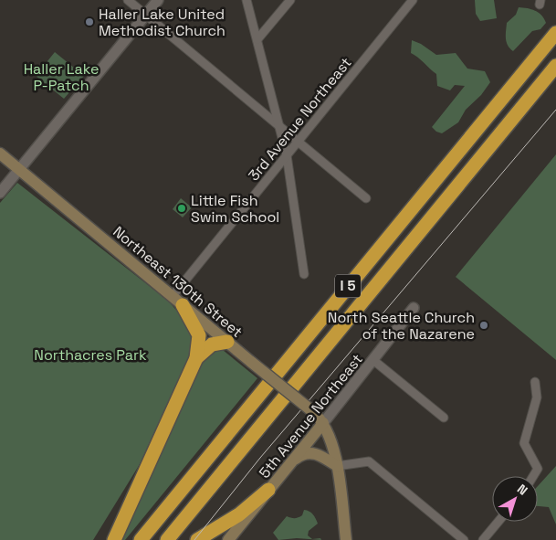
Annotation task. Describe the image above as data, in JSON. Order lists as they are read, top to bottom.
{
  "streets": {
    "highway": ["I 5"],
    "main road": ["Northeast 130th Street", "5th Avenue Northeast"],
    "street": ["3rd Avenue Northeast"]
  },
  "crossings": [
    ["3rd Avenue Northeast", "Northeast 130th Street"],
    ["Northeast 130th Street", "5th Avenue Northeast"]
  ],
  "parks": ["Haller Lake P-Patch", "Northacres Park"],
  "places": ["Haller Lake United Methodist Church", "Little Fish Swim School", "North Seattle Church of the Nazarene"],
  "north": "top right"
}
